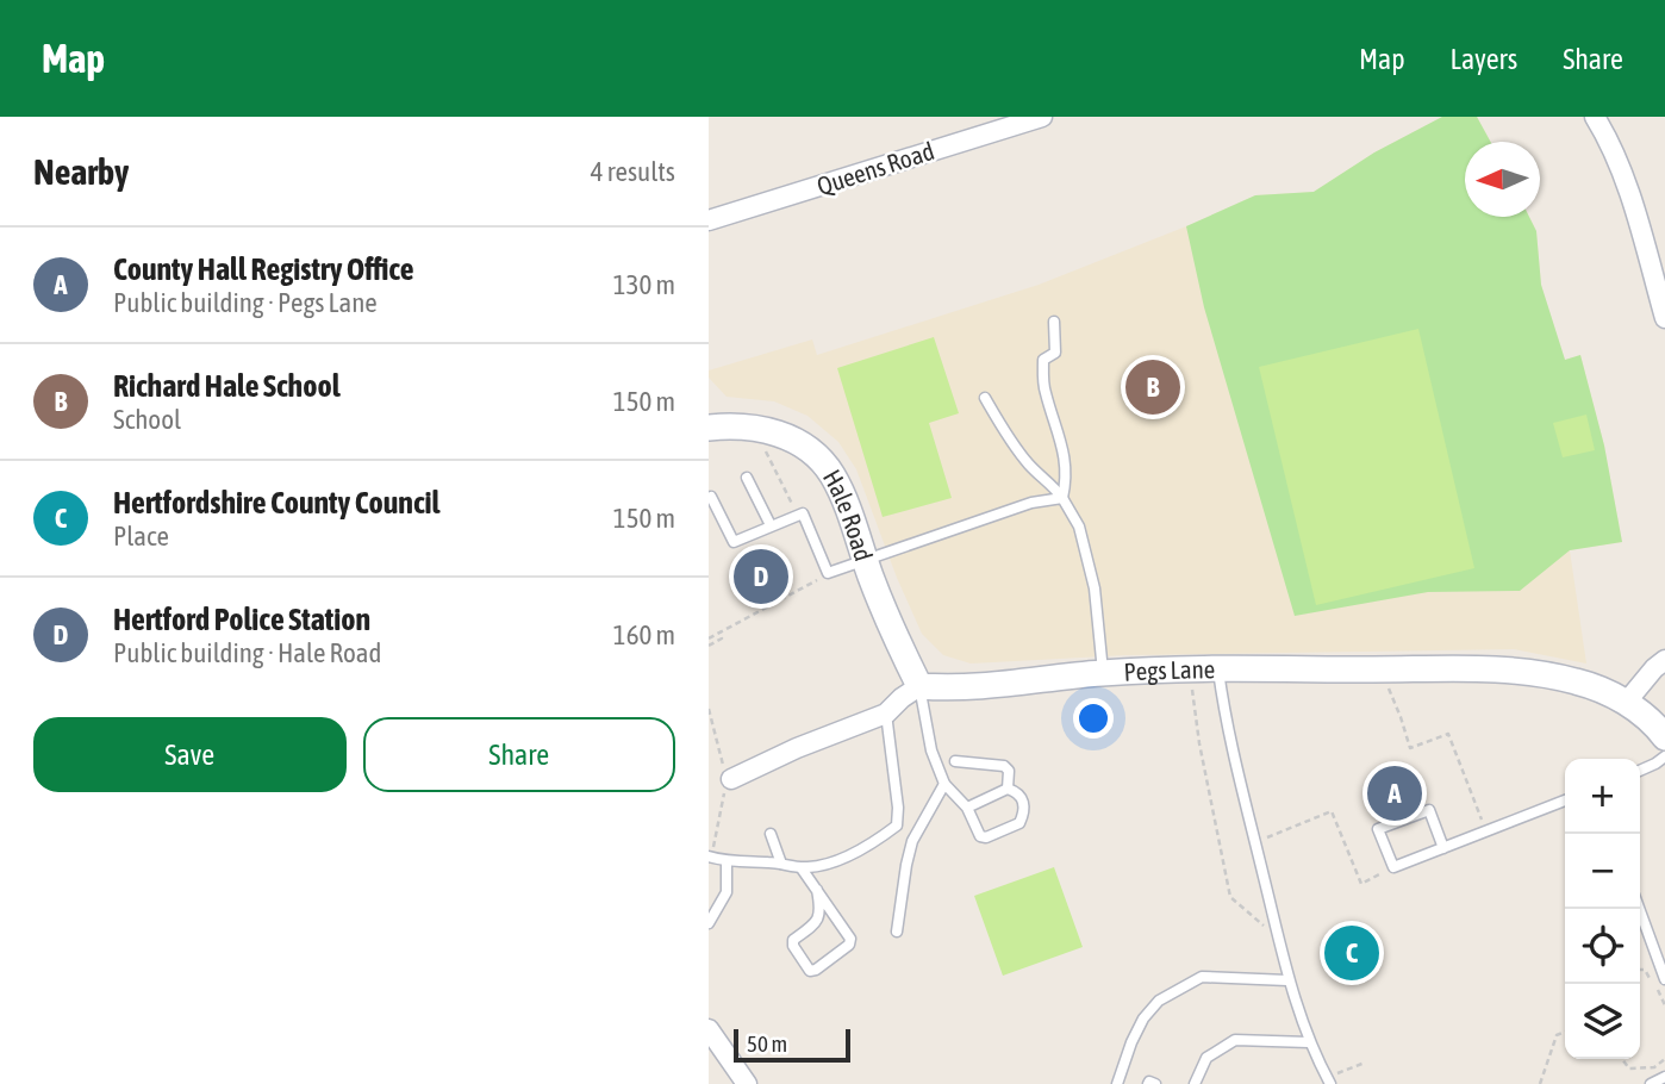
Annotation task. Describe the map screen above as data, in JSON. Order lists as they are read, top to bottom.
{
  "streets": {
    "main road": ["Hale Road", "Pegs Lane"],
    "street": ["Queens Road"]
  },
  "crossings": [
    ["Hale Road", "Pegs Lane"]
  ],
  "scale_bar": "50 m",
  "north": "left",
  "page": {
    "header": "Map",
    "nav": ["Map", "Layers", "Share"],
    "heading": ["Nearby", "4 results"],
    "list": [
      {
        "mark": "A",
        "name": "County Hall Registry Office",
        "note": "Public building · Pegs Lane",
        "value": "130 m"
      },
      {
        "mark": "B",
        "name": "Richard Hale School",
        "note": "School",
        "value": "150 m"
      },
      {
        "mark": "C",
        "name": "Hertfordshire County Council",
        "note": "Place",
        "value": "150 m"
      },
      {
        "mark": "D",
        "name": "Hertford Police Station",
        "note": "Public building · Hale Road",
        "value": "160 m"
      }
    ],
    "pins": [
      "B",
      "D",
      "A",
      "C"
    ],
    "buttons": ["Save", "Share"],
    "map_buttons": ["+", "−"],
    "scale": "50 m"
  }
}
